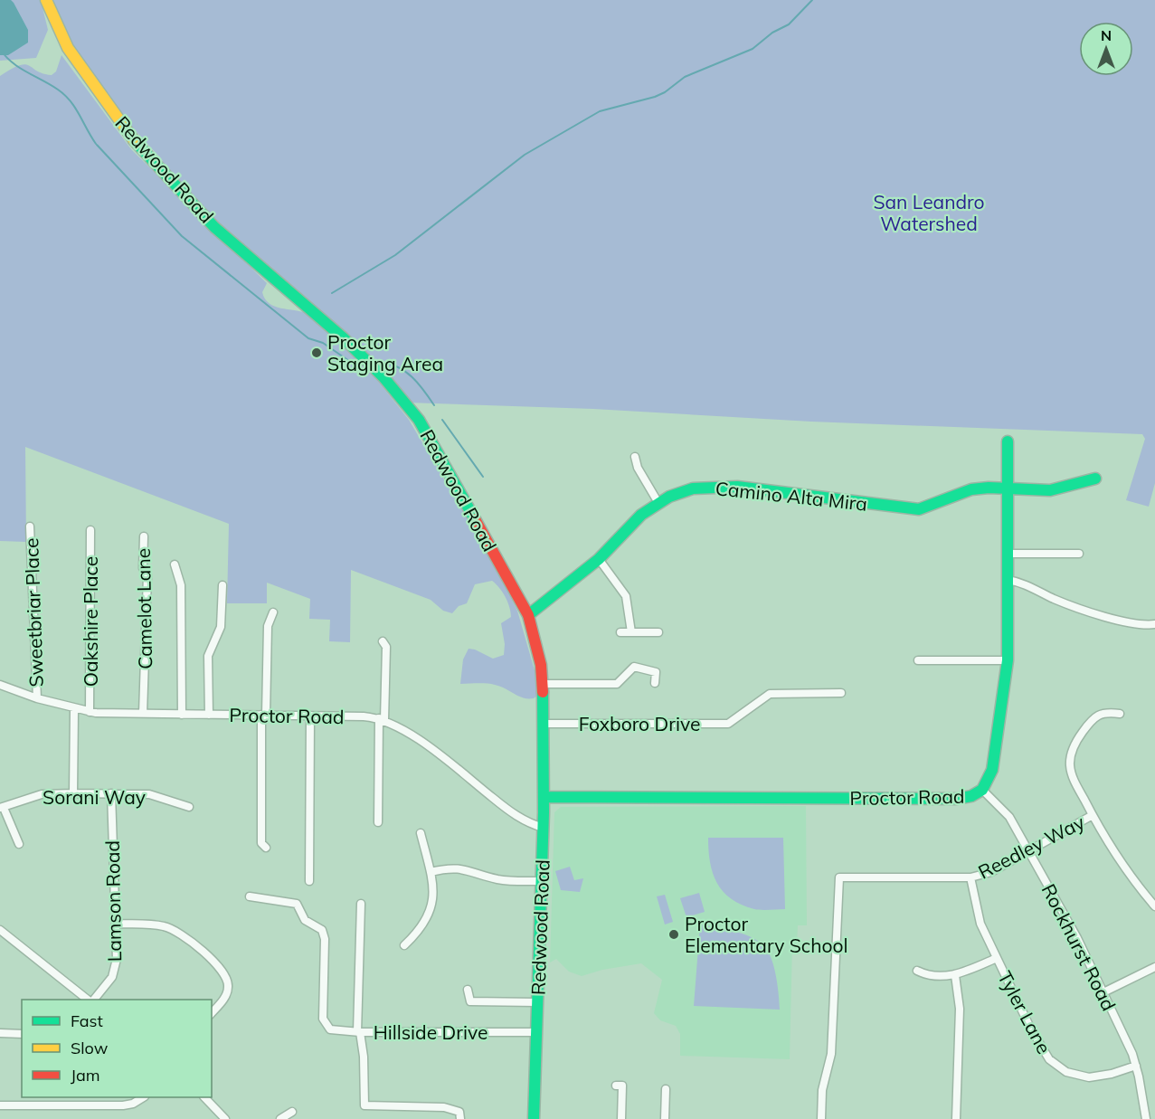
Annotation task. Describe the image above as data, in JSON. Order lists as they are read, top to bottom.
{
  "streets": {
    "street": [
      "Redwood Road",
      "Camino Alta Mira",
      "Camelot Lane",
      "Sweetbriar Place",
      "Oakshire Place",
      "Proctor Road",
      "Foxboro Drive",
      "Sorani Way",
      "Reedley Way",
      "Lamson Road",
      "Rockhurst Road",
      "Tyler Lane",
      "Hillside Drive"
    ]
  },
  "crossings": [
    ["Redwood Road", "Camino Alta Mira"],
    ["Redwood Road", "Proctor Road"],
    ["Redwood Road", "Foxboro Drive"],
    ["Redwood Road", "Hillside Drive"],
    ["Camino Alta Mira", "Proctor Road"],
    ["Camelot Lane", "Proctor Road"],
    ["Sweetbriar Place", "Proctor Road"],
    ["Oakshire Place", "Proctor Road"],
    ["Proctor Road", "Rockhurst Road"],
    ["Sorani Way", "Lamson Road"],
    ["Reedley Way", "Rockhurst Road"],
    ["Reedley Way", "Tyler Lane"],
    ["Rockhurst Road", "Tyler Lane"]
  ],
  "parks": ["San Leandro Watershed"],
  "places": ["Proctor Staging Area", "Proctor Elementary School"],
  "legend": ["Fast", "Slow", "Jam"],
  "north": "top"
}
